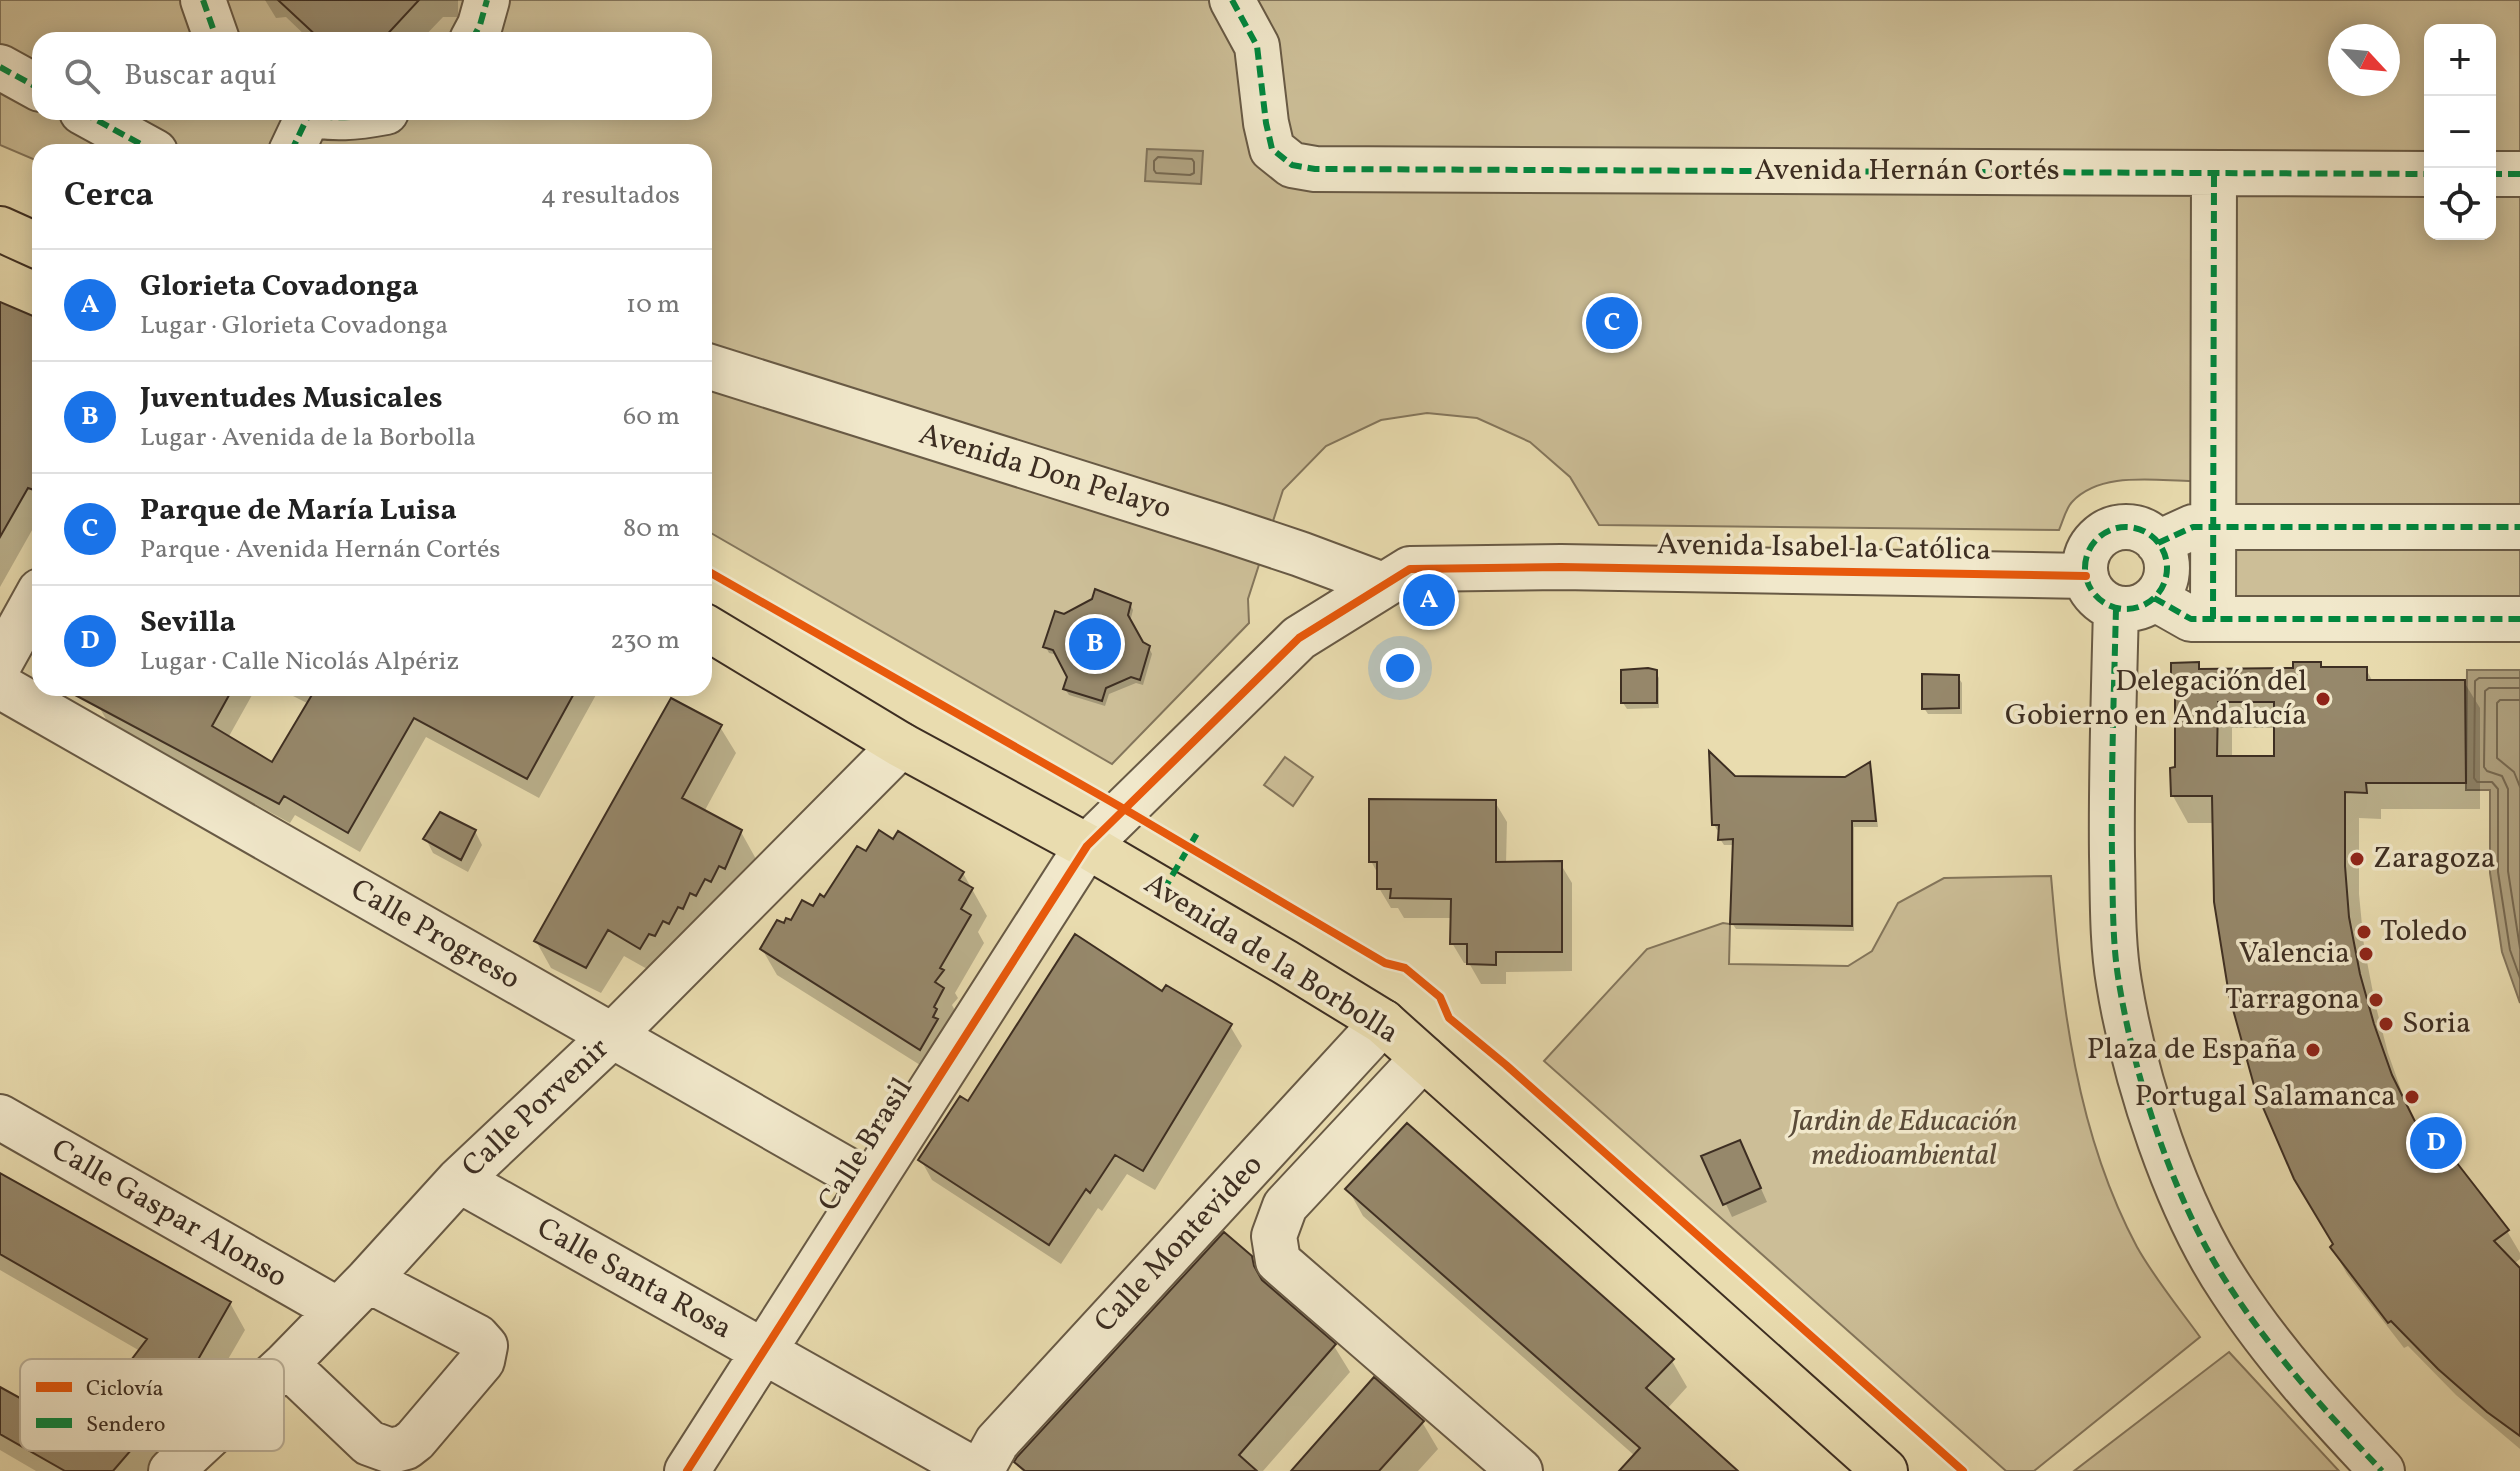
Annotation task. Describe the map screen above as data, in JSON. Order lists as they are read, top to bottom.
{
  "streets": {
    "main road": ["Avenida de la Borbolla"],
    "street": [
      "Avenida Hernán Cortés",
      "Avenida Don Pelayo",
      "Avenida Isabel la Católica",
      "Calle Progreso",
      "Calle Porvenir",
      "Calle Brasil",
      "Calle Gaspar Alonso",
      "Calle Montevideo",
      "Calle Santa Rosa"
    ]
  },
  "crossings": [
    ["Avenida Don Pelayo", "Avenida Isabel la Católica"],
    ["Avenida Isabel la Católica", "Calle Brasil"],
    ["Calle Progreso", "Calle Porvenir"],
    ["Calle Progreso", "Calle Brasil"],
    ["Avenida de la Borbolla", "Calle Porvenir"],
    ["Avenida de la Borbolla", "Calle Brasil"],
    ["Avenida de la Borbolla", "Calle Montevideo"],
    ["Calle Porvenir", "Calle Gaspar Alonso"],
    ["Calle Porvenir", "Calle Santa Rosa"],
    ["Calle Brasil", "Calle Santa Rosa"],
    ["Calle Montevideo", "Calle Santa Rosa"]
  ],
  "parks": ["Jardin de Educación medioambiental"],
  "places": [
    "Delegación del Gobierno en Andalucía",
    "Zaragoza",
    "Toledo",
    "Valencia",
    "Tarragona",
    "Soria",
    "Plaza de España",
    "Portugal Salamanca"
  ],
  "legend": ["Ciclovía", "Sendero"],
  "north": "bottom right",
  "page": {
    "map_buttons": ["+", "−"],
    "search": "Buscar aquí",
    "heading": ["Cerca", "4 resultados"],
    "list": [
      {
        "mark": "A",
        "name": "Glorieta Covadonga",
        "note": "Lugar · Glorieta Covadonga",
        "value": "10 m"
      },
      {
        "mark": "B",
        "name": "Juventudes Musicales",
        "note": "Lugar · Avenida de la Borbolla",
        "value": "60 m"
      },
      {
        "mark": "C",
        "name": "Parque de María Luisa",
        "note": "Parque · Avenida Hernán Cortés",
        "value": "80 m"
      },
      {
        "mark": "D",
        "name": "Sevilla",
        "note": "Lugar · Calle Nicolás Alpériz",
        "value": "230 m"
      }
    ],
    "pins": [
      "C",
      "A",
      "B",
      "D"
    ]
  }
}
